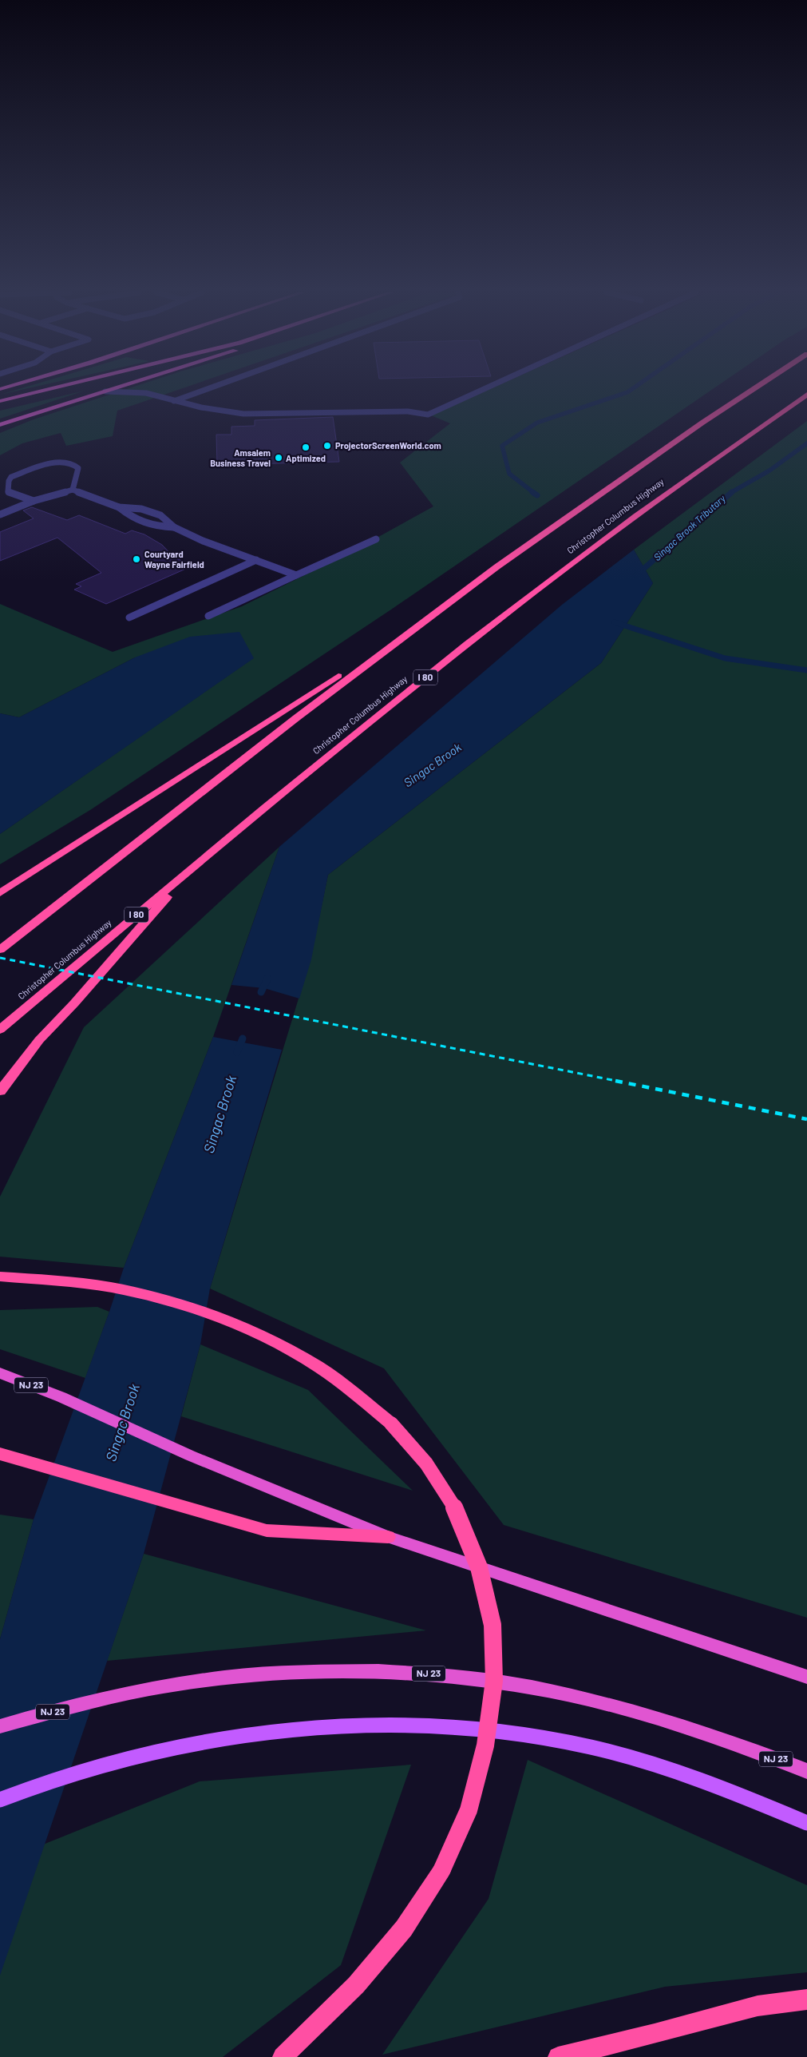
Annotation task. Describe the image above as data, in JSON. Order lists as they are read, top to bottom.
{
  "streets": {
    "highway": ["Christopher Columbus Highway", "I 80", "NJ 23"]
  },
  "water": ["Singac Brook Tributary", "Singac Brook"],
  "places": [
    "ProjectorScreenWorld.com",
    "Aptimized",
    "Amsalem Business Travel",
    "Courtyard Wayne Fairfield"
  ]
}
